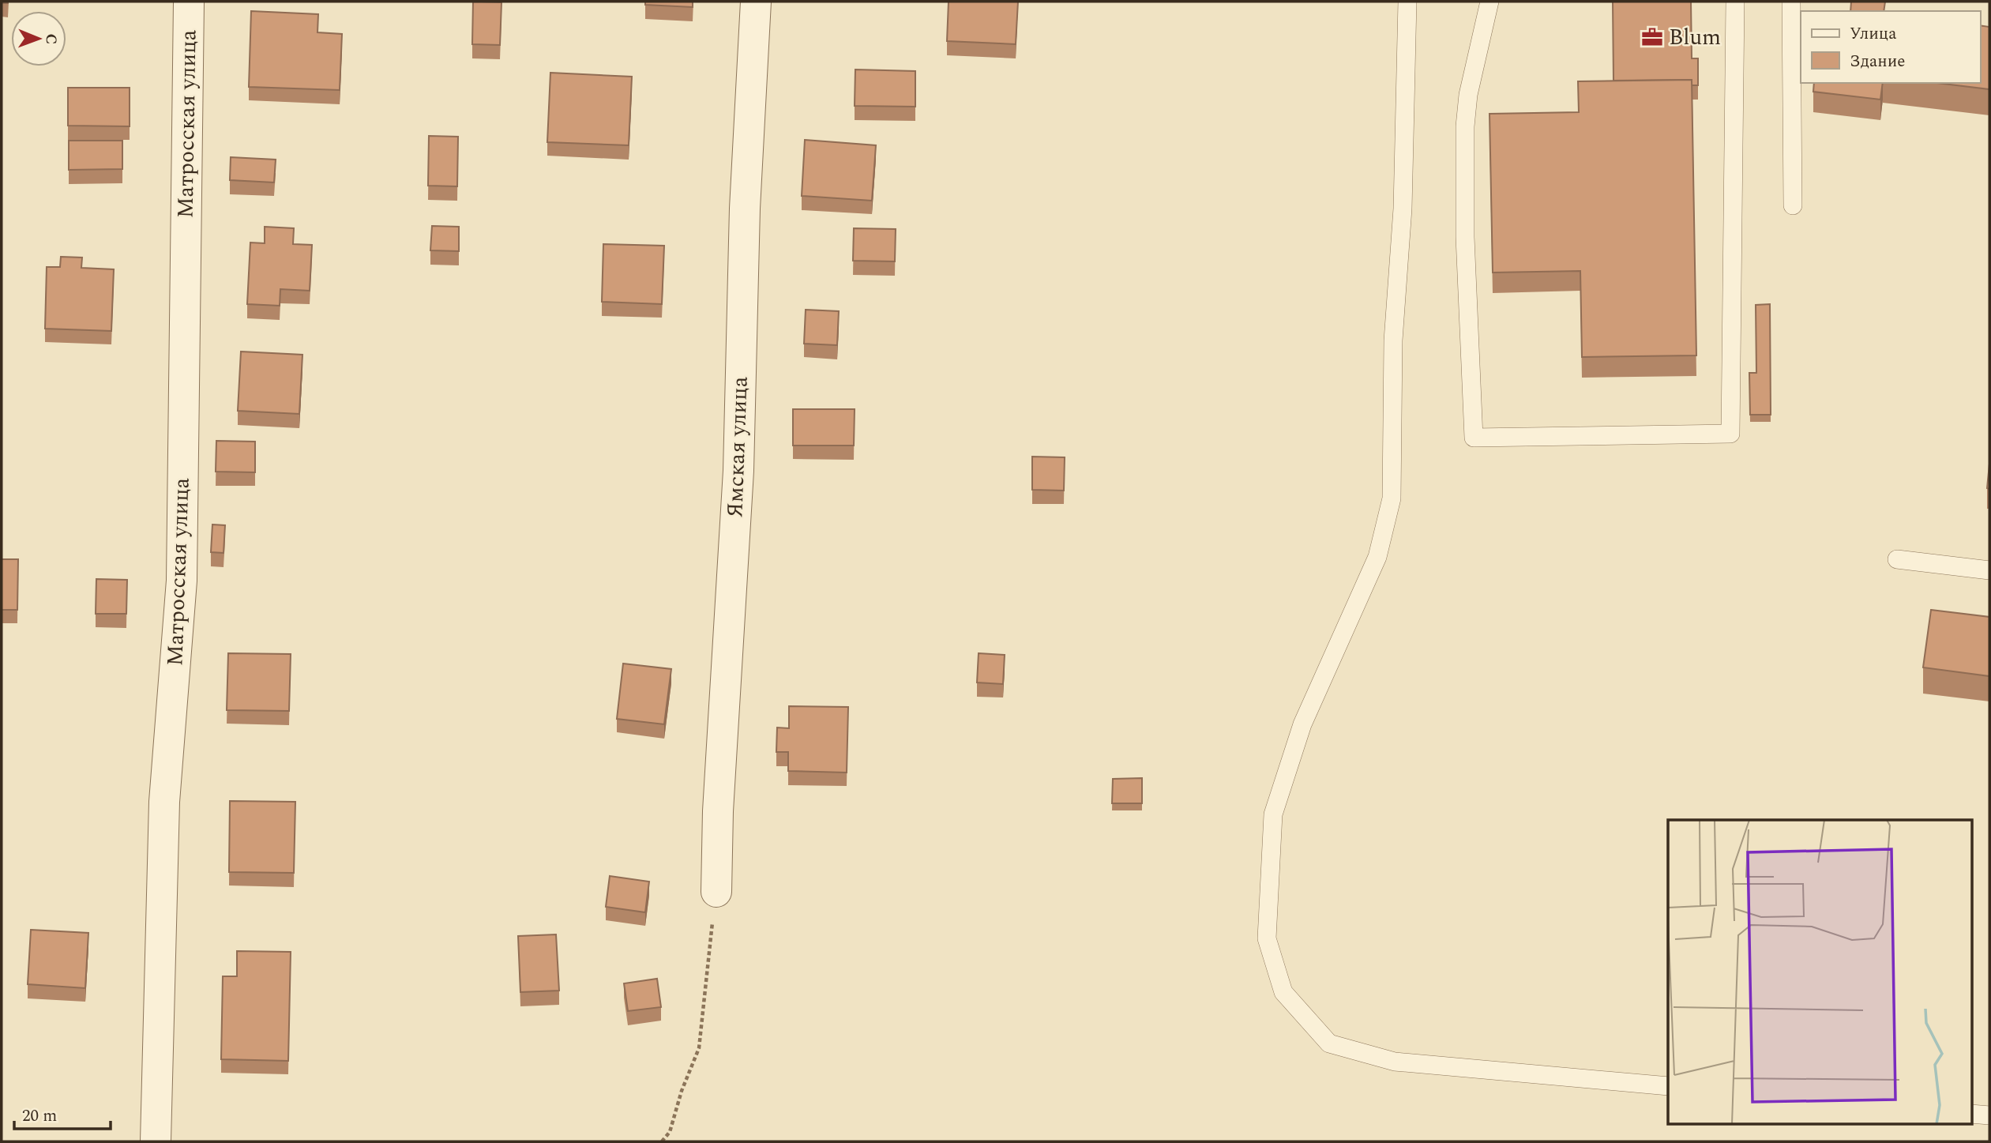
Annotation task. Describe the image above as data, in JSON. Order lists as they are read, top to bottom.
{
  "streets": {
    "street": ["Матросская улица", "Ямская улица"]
  },
  "places": {
    "office": ["Blum"]
  },
  "legend": ["Улица", "Здание"],
  "scale_bar": "20 m",
  "north": "right"
}
